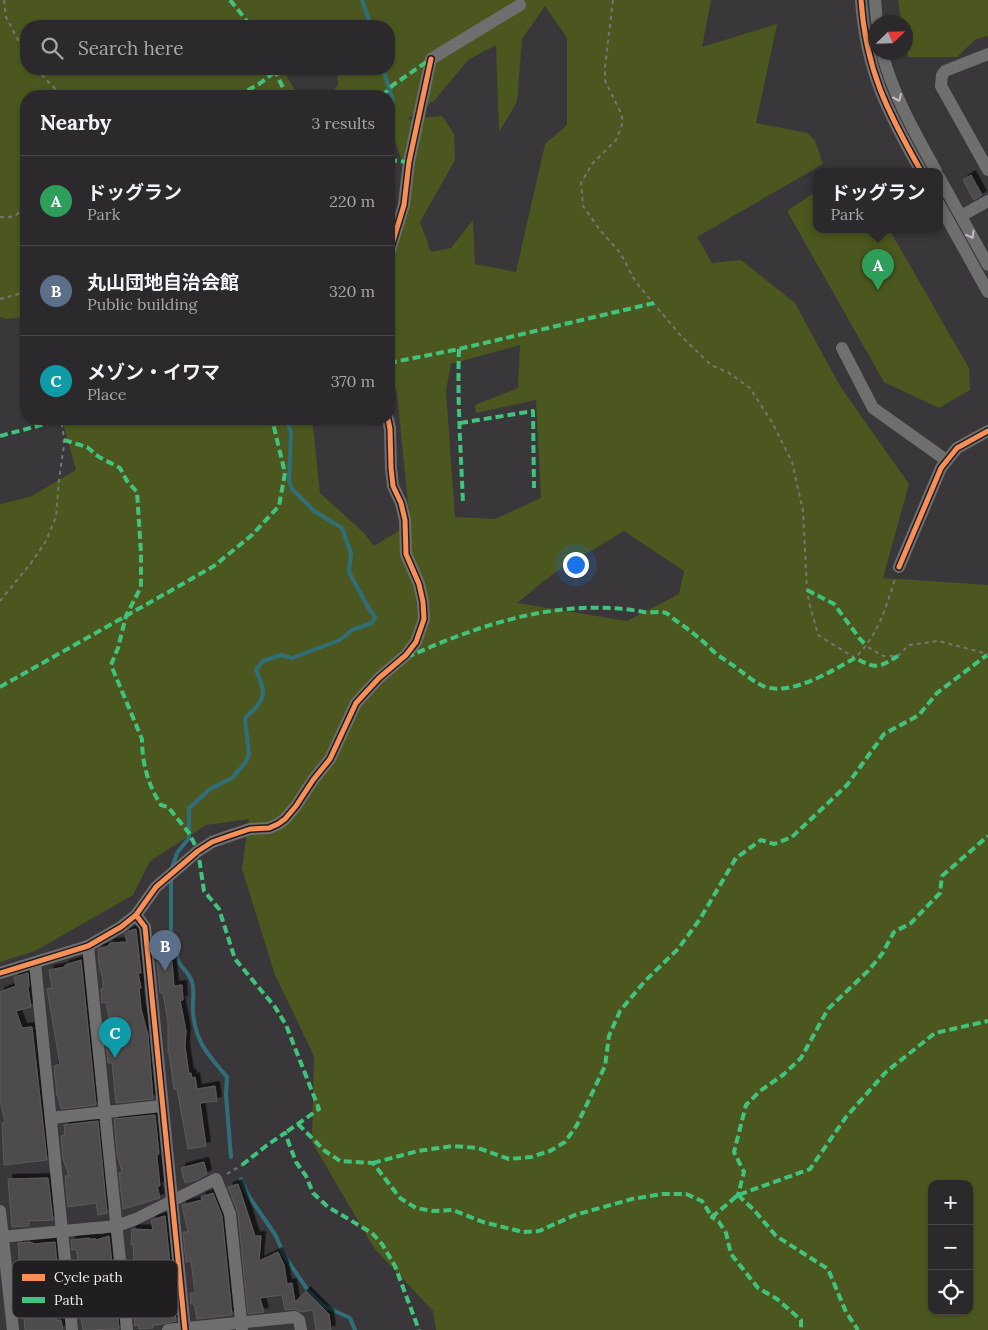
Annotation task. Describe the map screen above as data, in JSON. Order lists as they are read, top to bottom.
{
  "legend": ["Cycle path", "Path"],
  "north": "top right",
  "page": {
    "search": "Search here",
    "heading": ["Nearby", "3 results"],
    "list": [
      {
        "mark": "A",
        "name": "ドッグラン",
        "note": "Park",
        "value": "220 m"
      },
      {
        "mark": "B",
        "name": "丸山団地自治会館",
        "note": "Public building",
        "value": "320 m"
      },
      {
        "mark": "C",
        "name": "メゾン・イワマ",
        "note": "Place",
        "value": "370 m"
      }
    ],
    "popup": ["ドッグラン", "Park"],
    "pins": ["A", "B", "C"],
    "map_buttons": ["+", "−"]
  }
}
